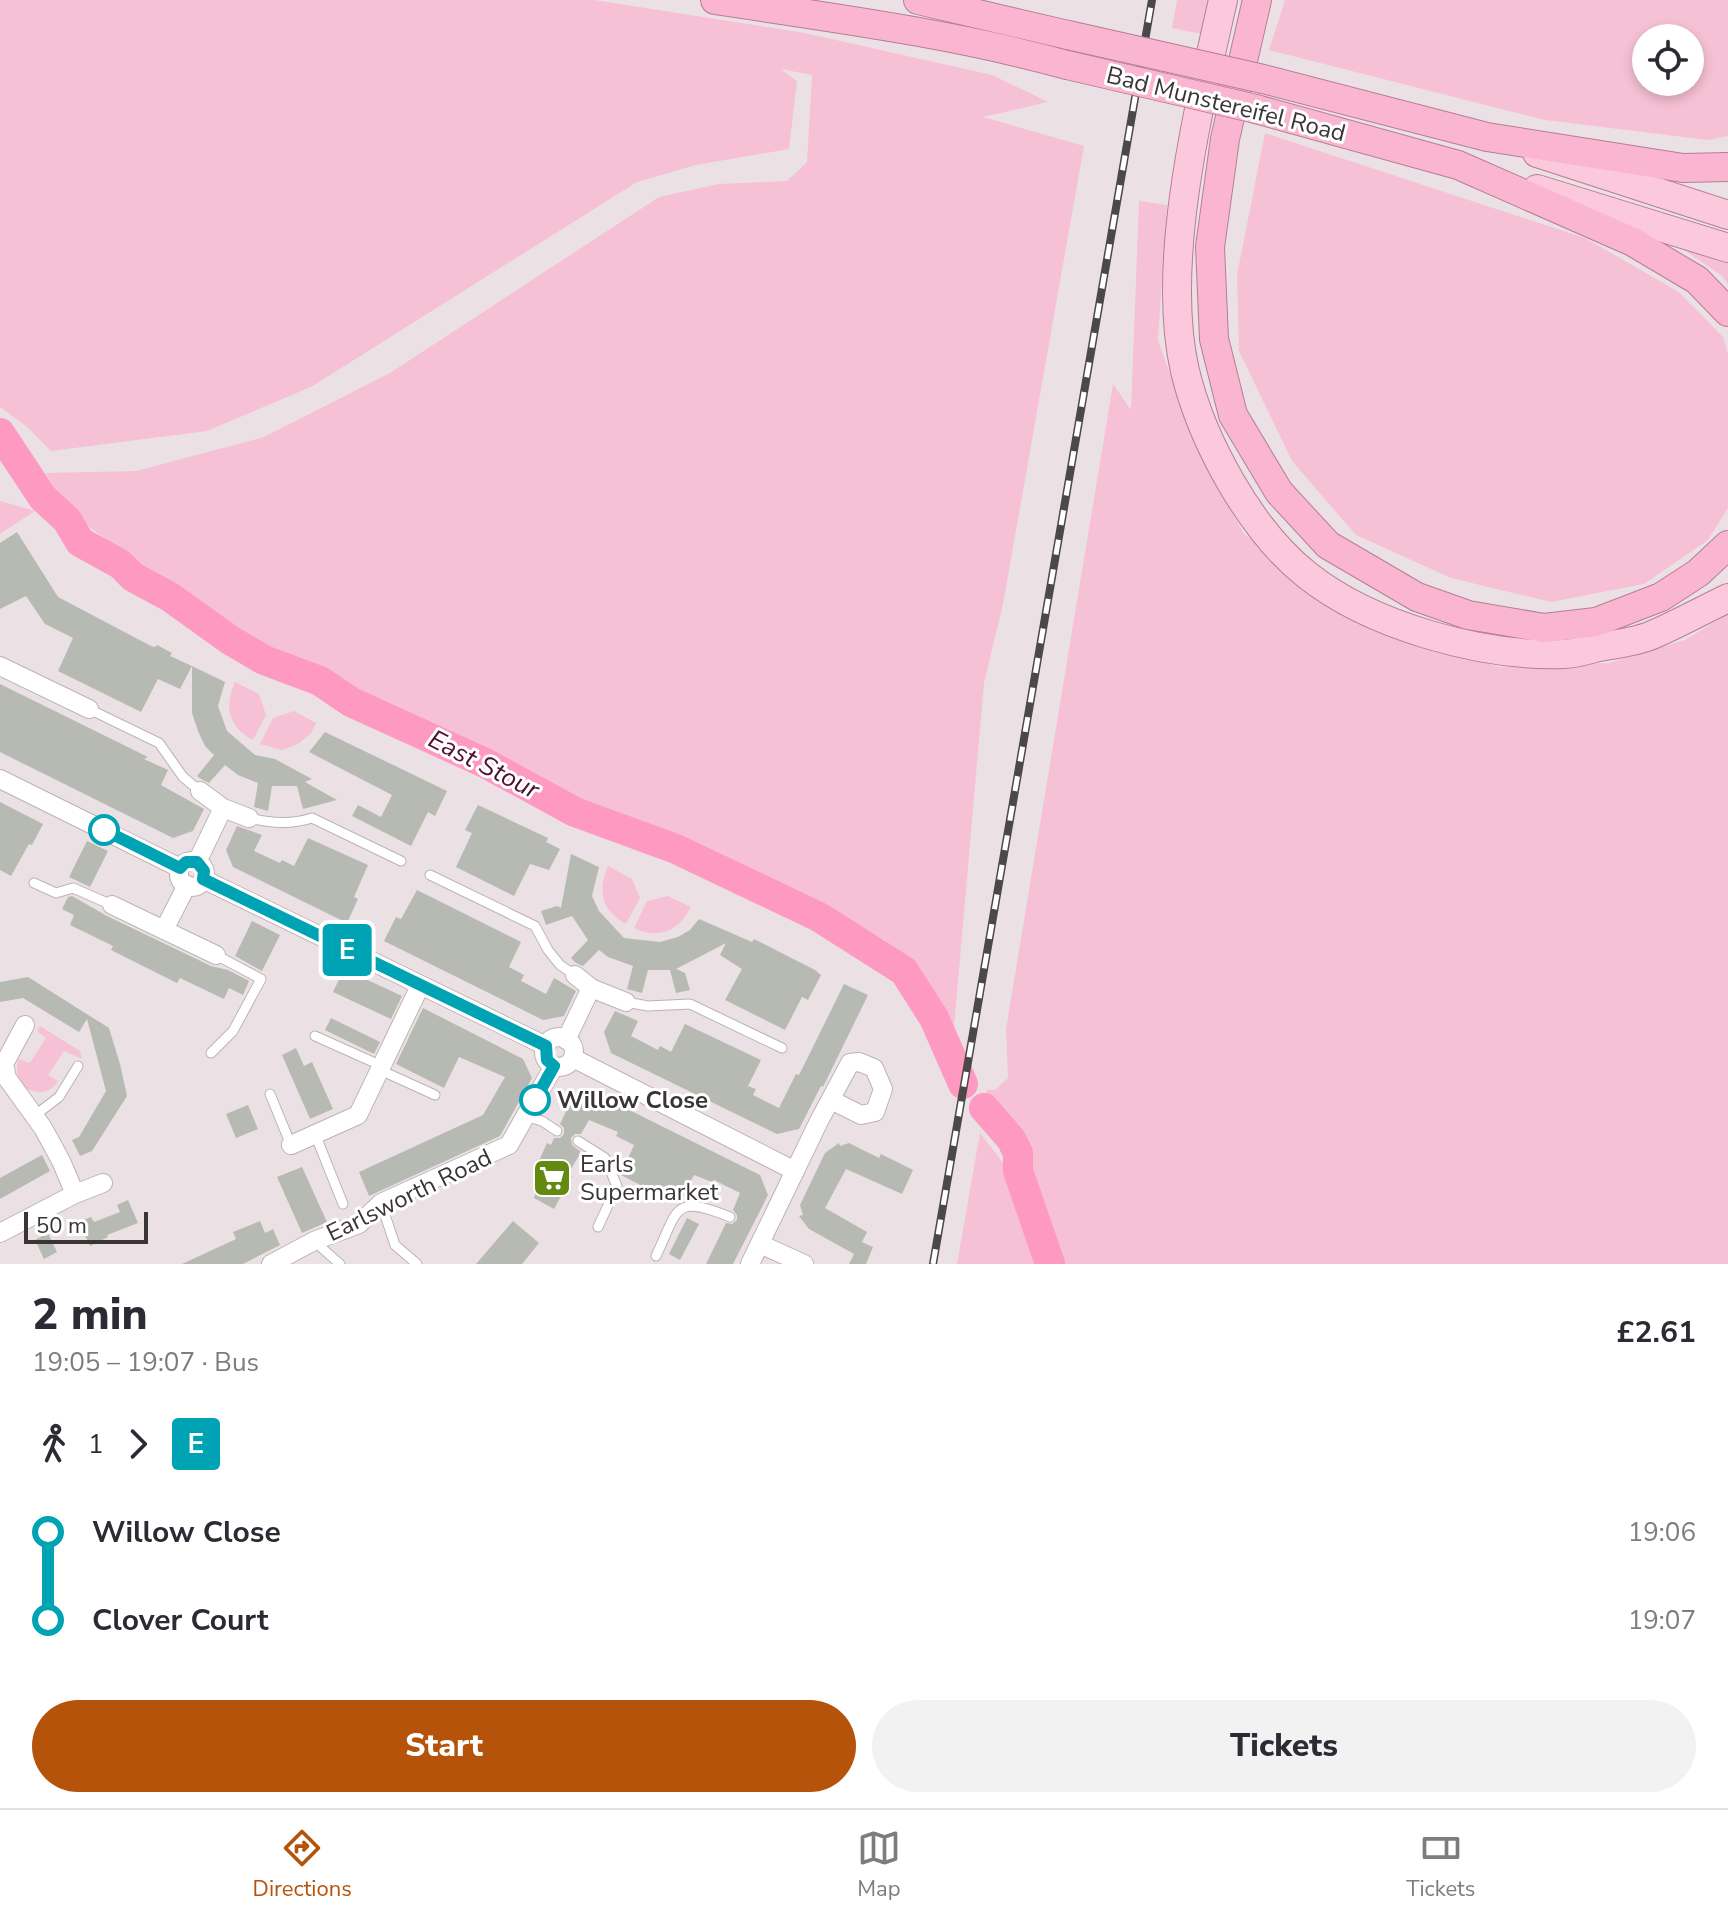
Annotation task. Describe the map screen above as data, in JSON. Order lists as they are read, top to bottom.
{
  "streets": {
    "highway": ["Bad Munstereifel Road"],
    "street": ["Earlsworth Road"]
  },
  "water": ["East Stour"],
  "places": {
    "other": ["Willow Close"],
    "supermarket": ["Earls Supermarket"]
  },
  "lines": ["bus line E"],
  "scale_bar": "50 m",
  "page": {
    "on_map": "E",
    "scale": "50 m",
    "heading": ["2 min", "19:05 – 19:07 · Bus", "£2.61"],
    "legs": ["1", "E"],
    "list": [
      {
        "name": "Willow Close",
        "value": "19:06"
      },
      {
        "name": "Clover Court",
        "value": "19:07"
      }
    ],
    "buttons": ["Start", "Tickets"],
    "tabs": ["Directions", "Map", "Tickets"]
  }
}
